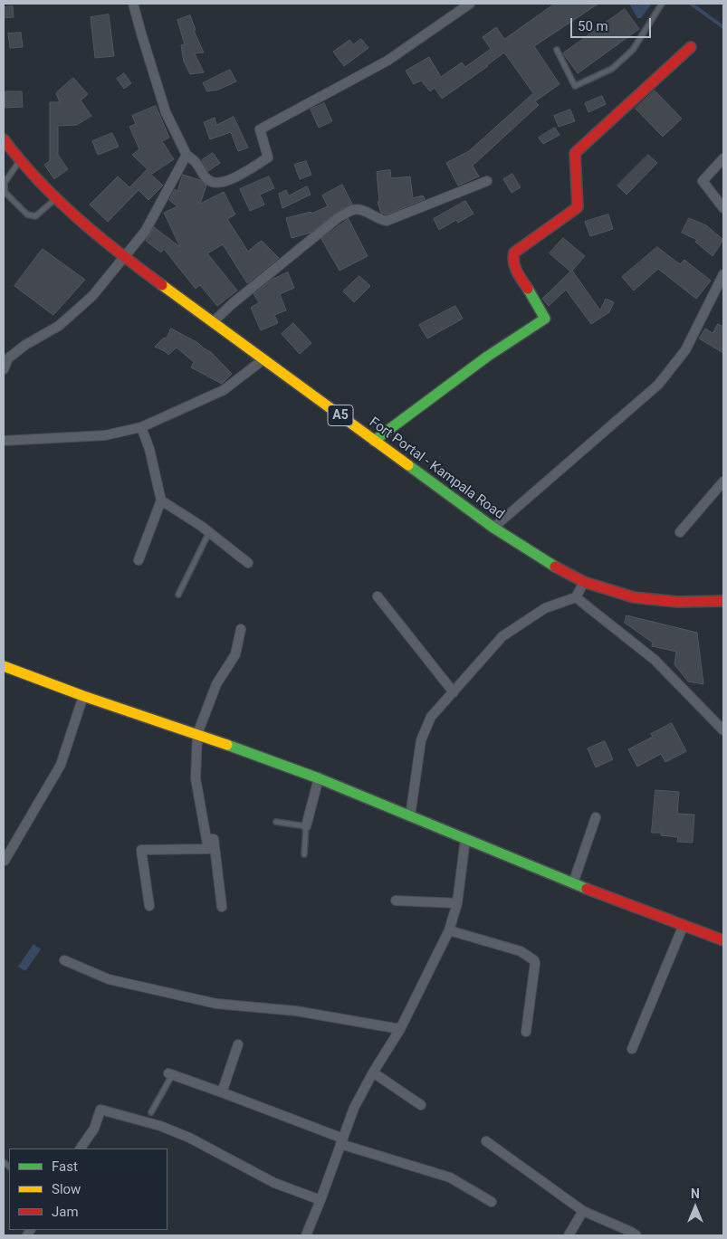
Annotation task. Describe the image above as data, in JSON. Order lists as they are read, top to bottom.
{
  "streets": {
    "street": ["A5", "Fort Portal - Kampala Road"]
  },
  "legend": ["Fast", "Slow", "Jam"],
  "scale_bar": "50 m",
  "north": "top"
}
